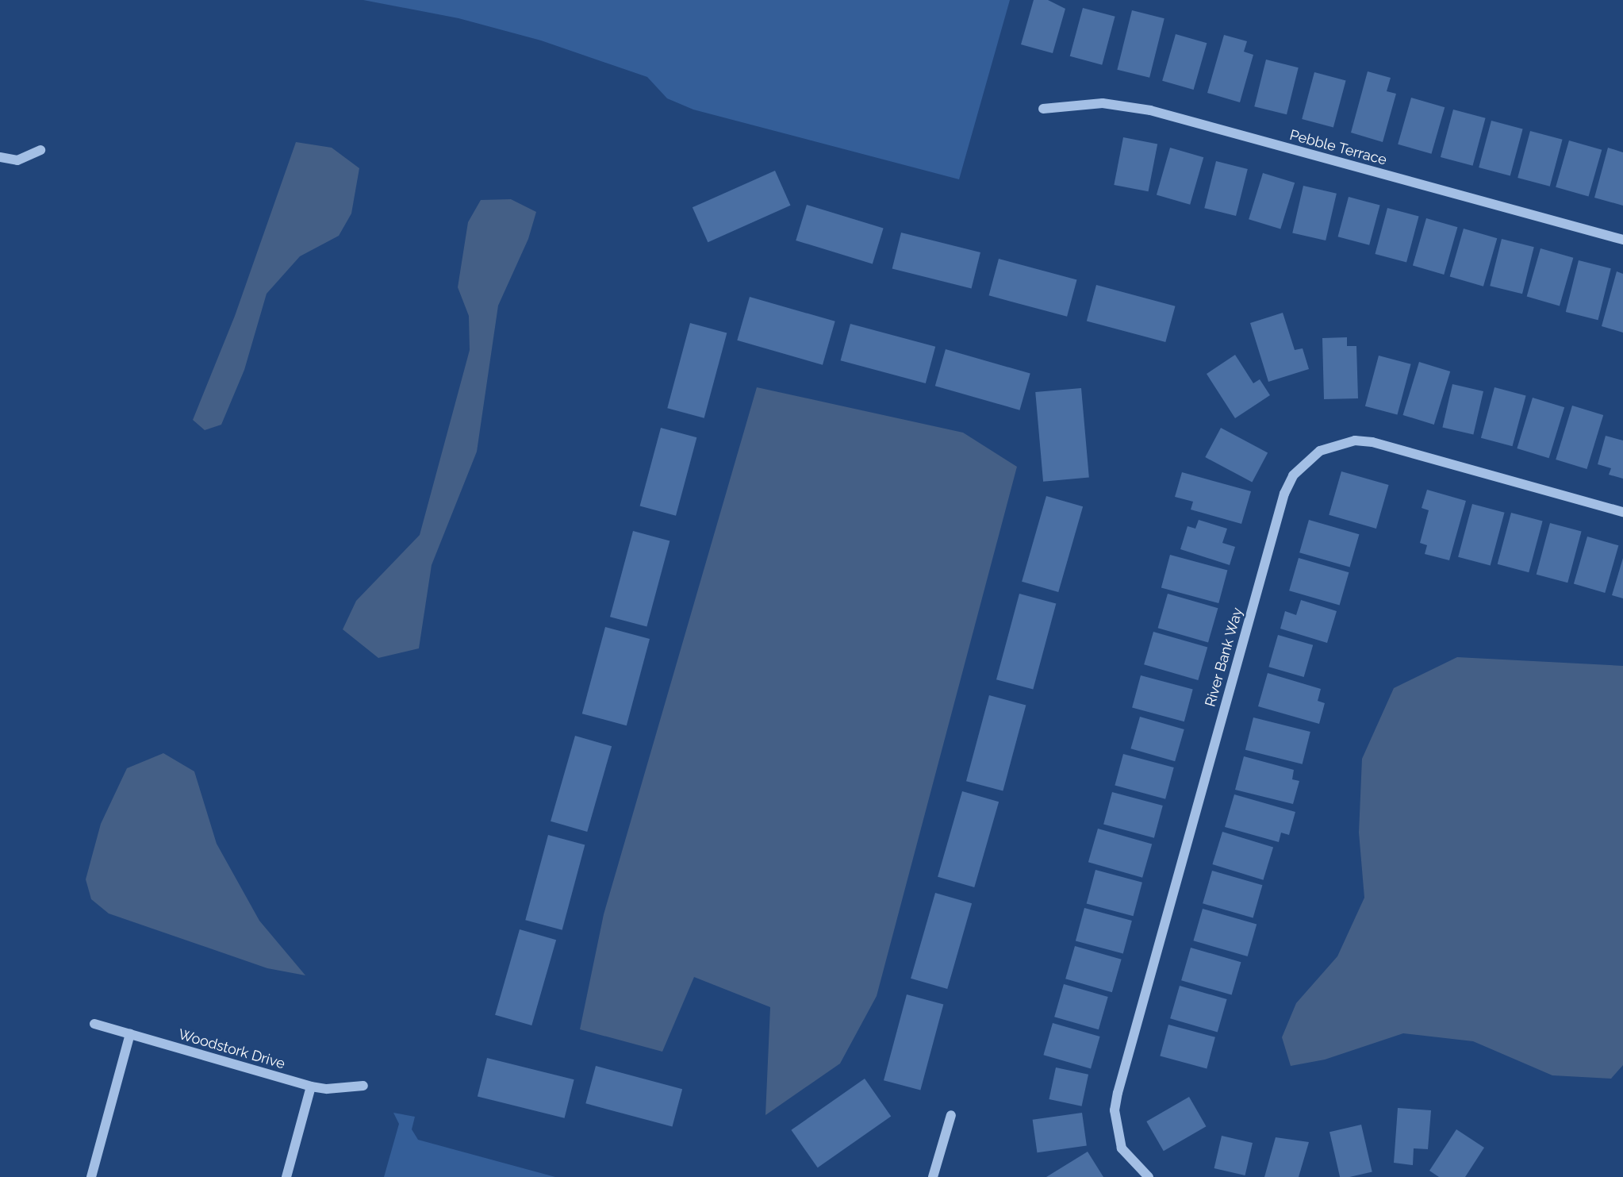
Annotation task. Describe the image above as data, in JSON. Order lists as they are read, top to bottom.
{
  "streets": {
    "street": ["Pebble Terrace", "River Bank Way", "Woodstork Drive"]
  }
}
